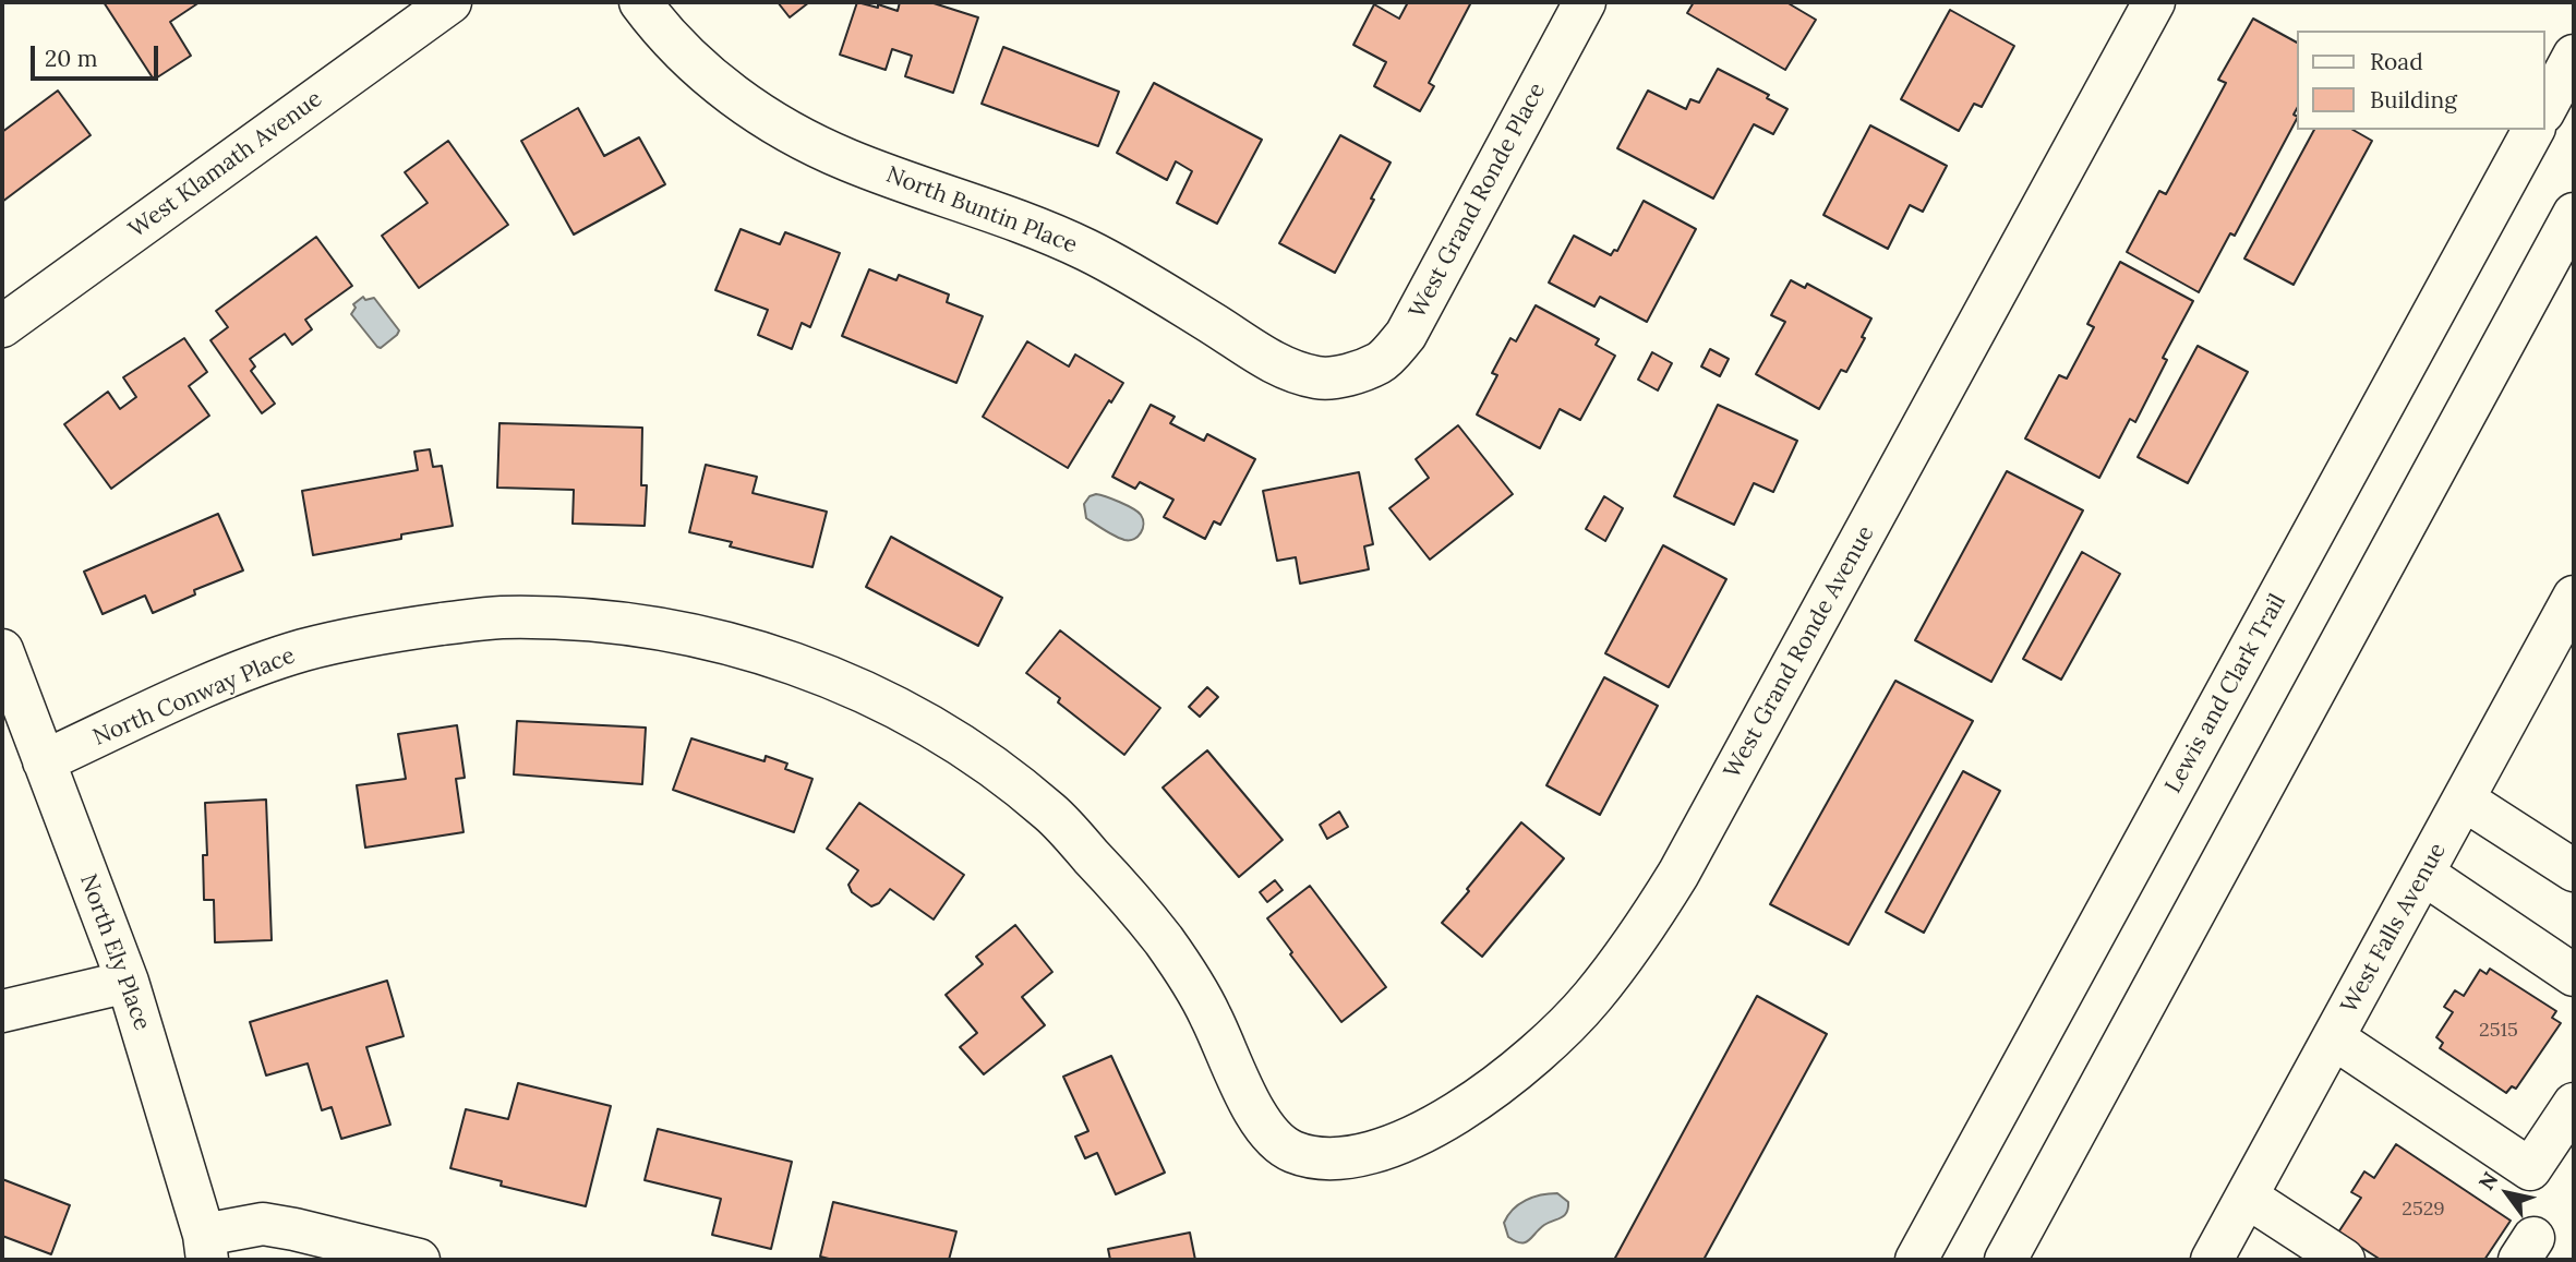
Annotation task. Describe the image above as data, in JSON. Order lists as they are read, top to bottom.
{
  "streets": {
    "main road": [
      "West Klamath Avenue",
      "West Grand Ronde Place",
      "North Buntin Place",
      "West Grand Ronde Avenue",
      "Lewis and Clark Trail",
      "North Conway Place",
      "West Falls Avenue",
      "North Ely Place"
    ]
  },
  "crossings": [
    ["West Grand Ronde Place", "North Buntin Place"],
    ["West Grand Ronde Avenue", "North Conway Place"],
    ["North Conway Place", "North Ely Place"]
  ],
  "house_numbers": ["2515", "2529"],
  "legend": ["Road", "Building"],
  "scale_bar": "20 m",
  "north": "top left"
}
